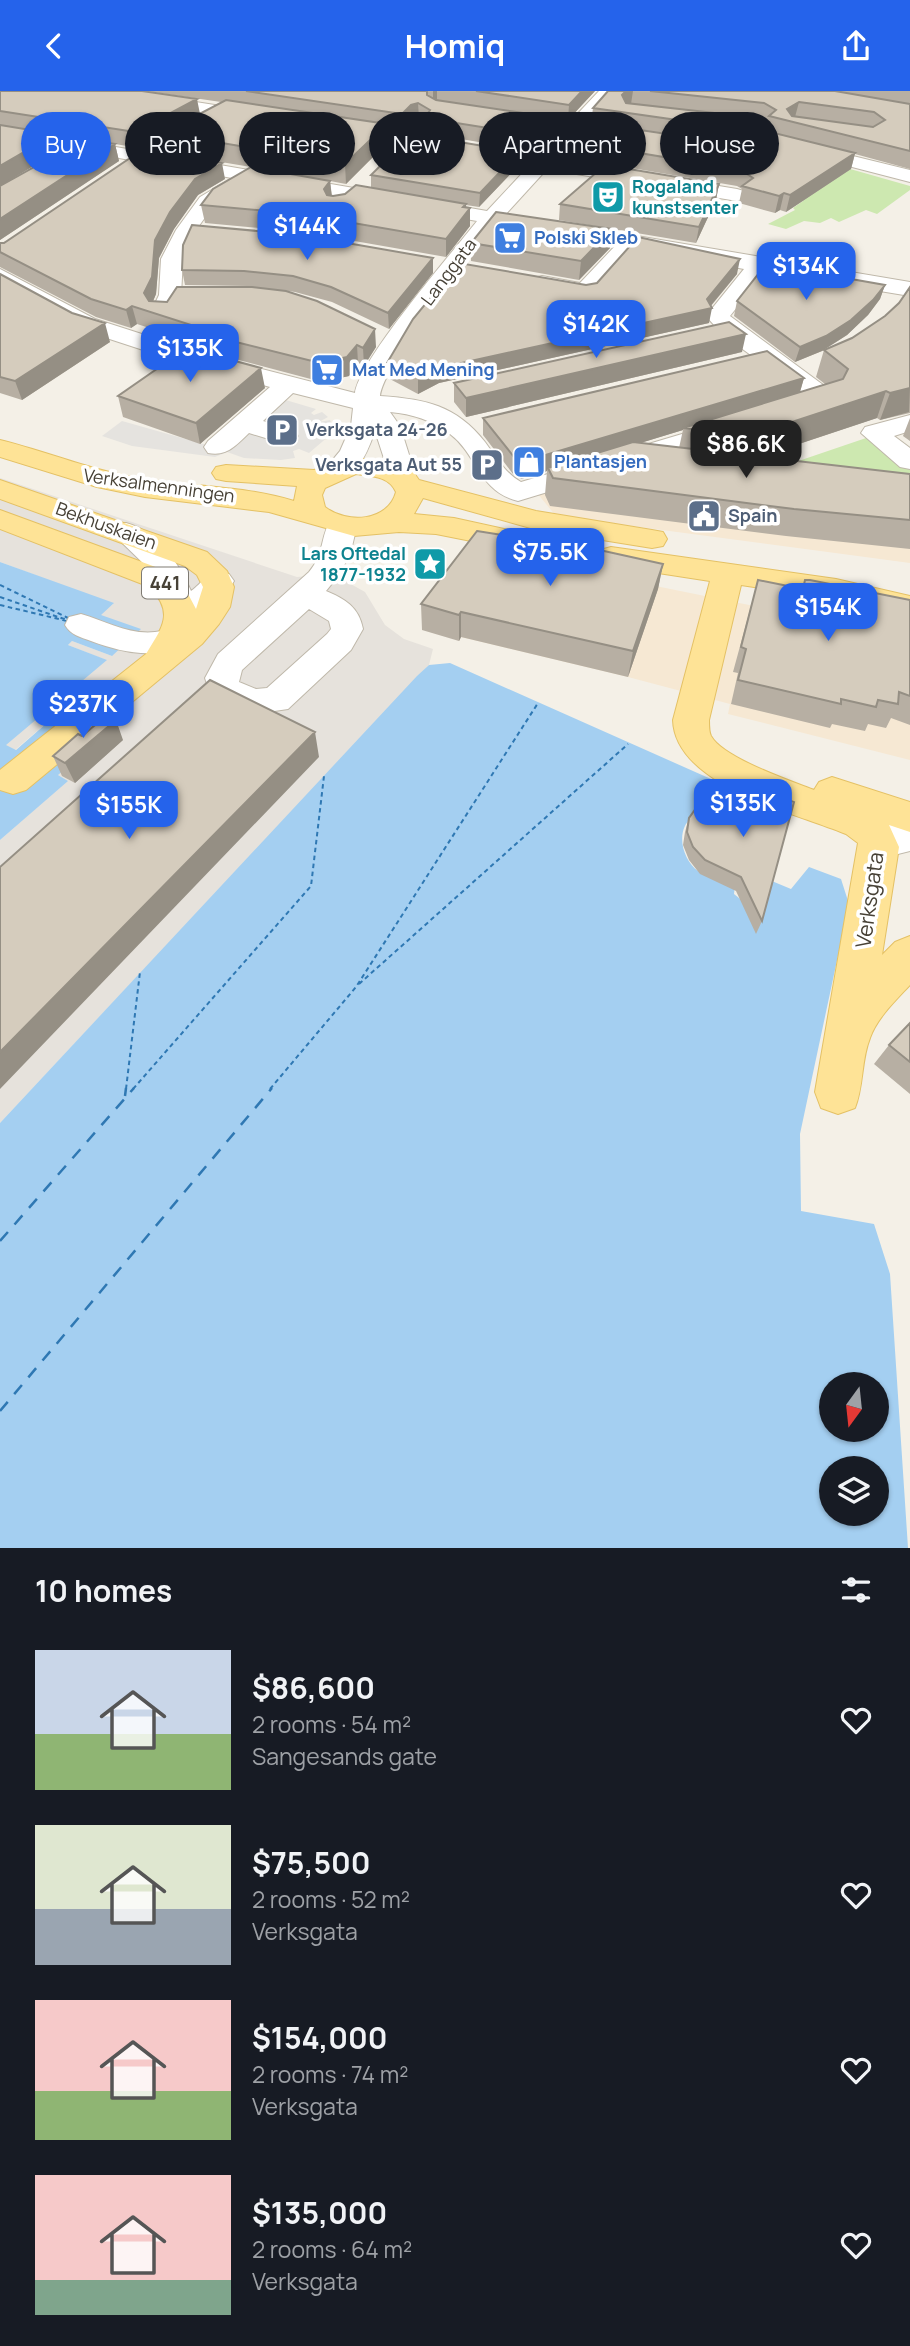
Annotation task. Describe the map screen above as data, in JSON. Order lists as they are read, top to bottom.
{
  "streets": {
    "main road": [
      "Verksalmenningen",
      "Bekhuskaien",
      "441",
      "Verksgata"
    ],
    "street": ["Langgata"]
  },
  "crossings": [
    ["Langgata", "Verksalmenningen"],
    ["Bekhuskaien", "441"]
  ],
  "places": {
    "theatre": ["Rogaland kunstsenter"],
    "supermarket": ["Polski Skleb", "Mat Med Mening"],
    "parking": ["Verksgata 24-26", "Verksgata Aut 55"],
    "shop": ["Plantasjen"],
    "public building": ["Spain"],
    "place": ["Lars Oftedal 1877-1932"]
  },
  "north": "bottom",
  "page": {
    "header": "Homiq",
    "chip": [
      "Buy",
      "Rent",
      "Filters",
      "New",
      "Apartment",
      "House"
    ],
    "price": [
      "$144K",
      "$134K",
      "$142K",
      "$135K",
      "$86.6K",
      "$75.5K",
      "$154K",
      "$237K",
      "$135K",
      "$155K"
    ],
    "heading": "10 homes",
    "list": [
      {
        "name": "$86,600",
        "note": "2 rooms · 54 m² · Sangesands gate"
      },
      {
        "name": "$75,500",
        "note": "2 rooms · 52 m² · Verksgata"
      },
      {
        "name": "$154,000",
        "note": "2 rooms · 74 m² · Verksgata"
      },
      {
        "name": "$135,000",
        "note": "2 rooms · 64 m² · Verksgata"
      }
    ]
  }
}
